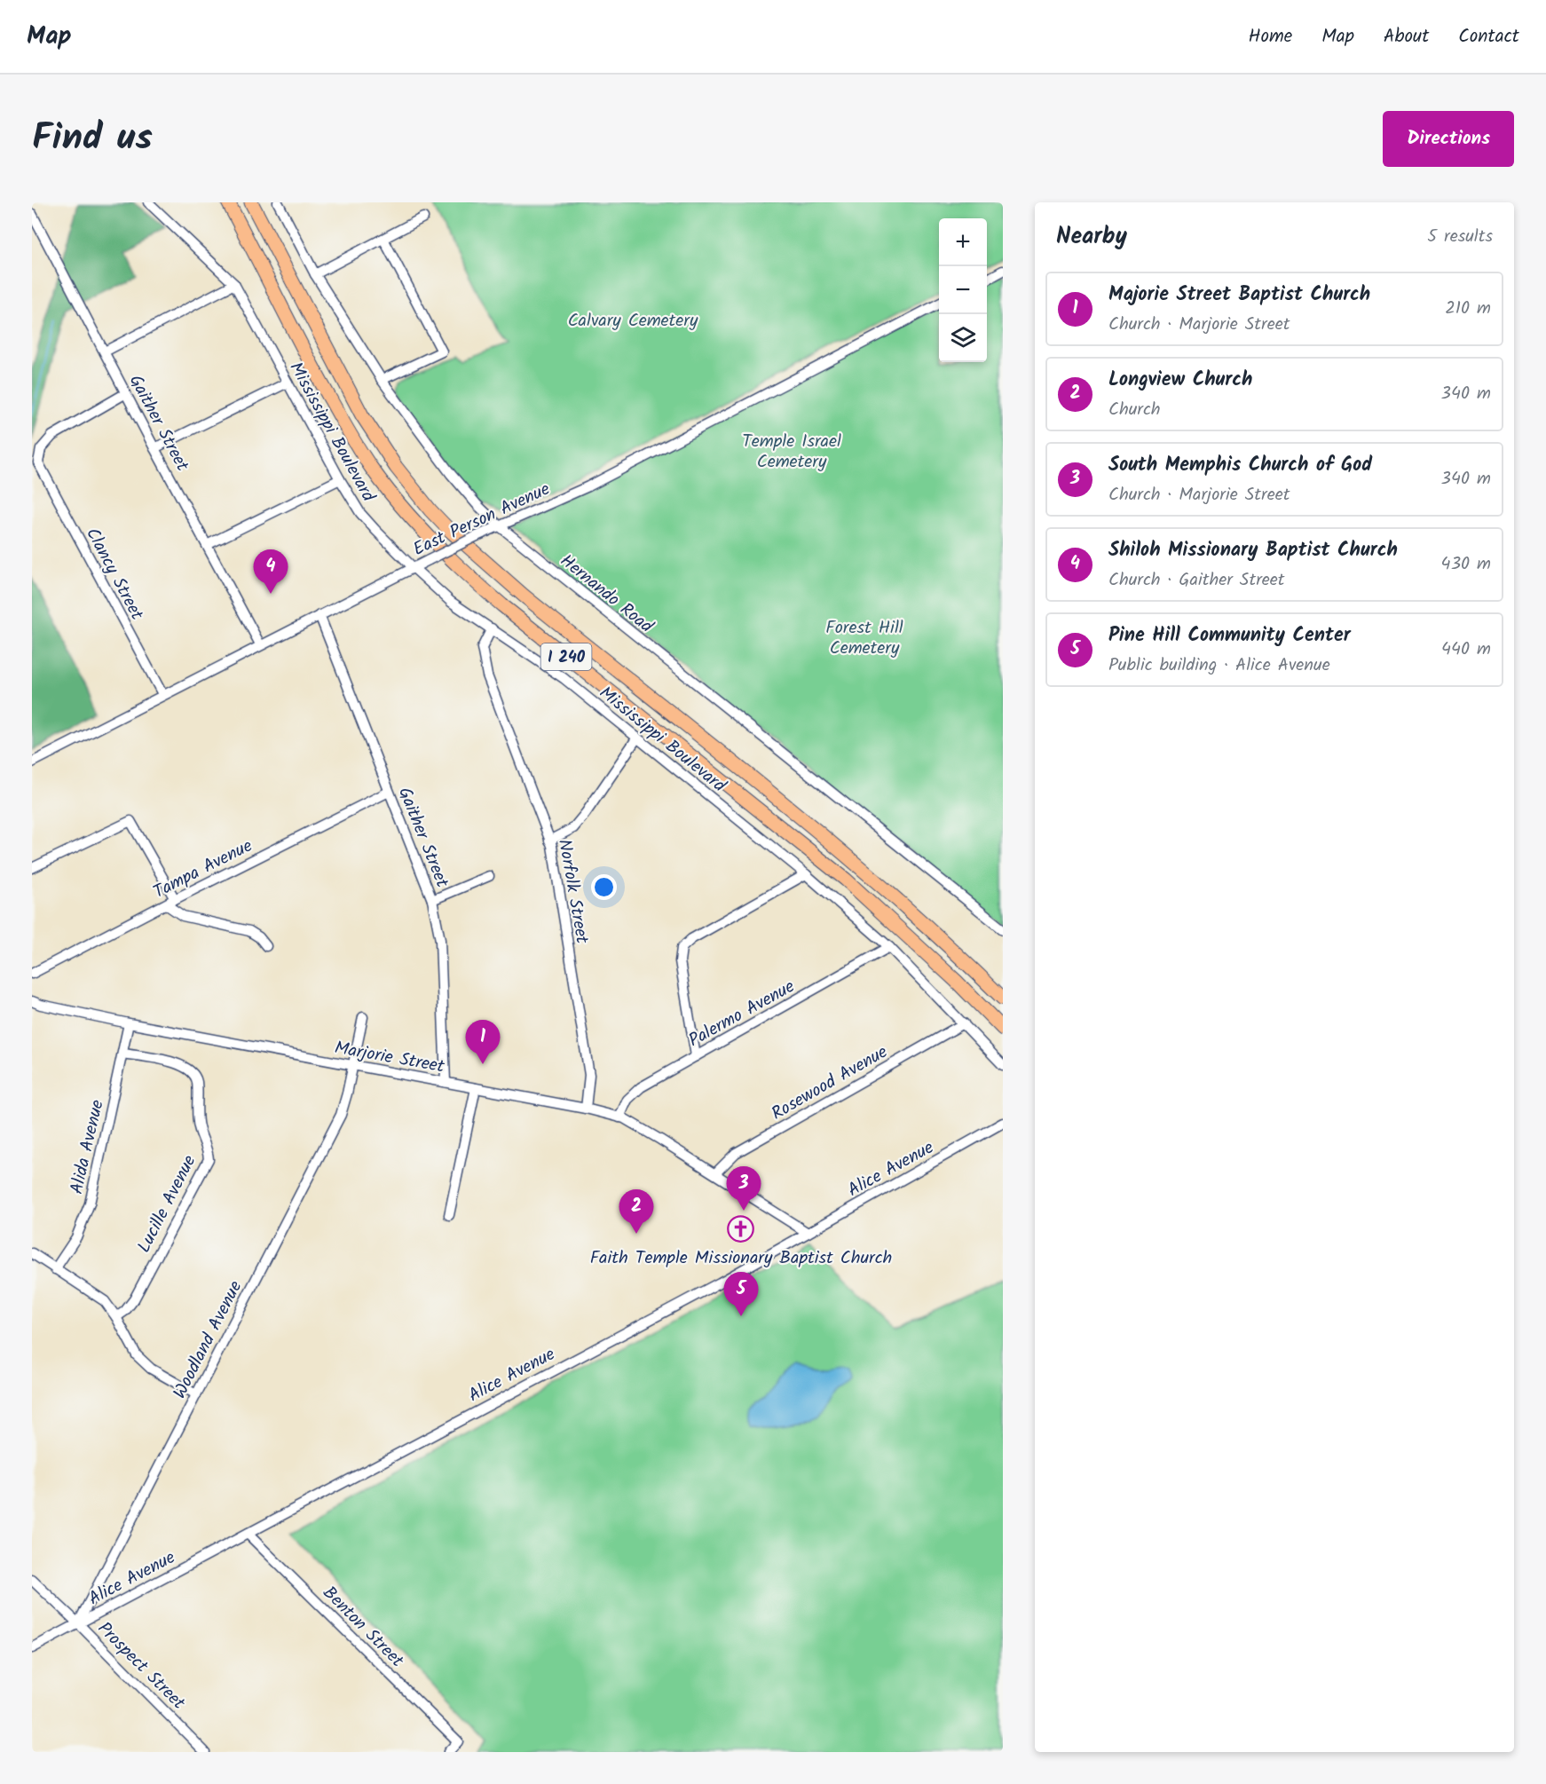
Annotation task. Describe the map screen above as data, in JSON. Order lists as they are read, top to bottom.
{
  "streets": {
    "highway": ["I 240"],
    "street": [
      "Gaither Street",
      "Mississippi Boulevard",
      "East Person Avenue",
      "Clancy Street",
      "Hernando Road",
      "Tampa Avenue",
      "Norfolk Street",
      "Palermo Avenue",
      "Marjorie Street",
      "Rosewood Avenue",
      "Alida Avenue",
      "Alice Avenue",
      "Lucille Avenue",
      "Woodland Avenue",
      "Benton Street",
      "Prospect Street"
    ]
  },
  "crossings": [
    ["Gaither Street", "East Person Avenue"],
    ["Gaither Street", "Clancy Street"],
    ["Gaither Street", "Tampa Avenue"],
    ["Gaither Street", "Marjorie Street"],
    ["Mississippi Boulevard", "East Person Avenue"],
    ["Mississippi Boulevard", "Norfolk Street"],
    ["Mississippi Boulevard", "Palermo Avenue"],
    ["Mississippi Boulevard", "Rosewood Avenue"],
    ["East Person Avenue", "Clancy Street"],
    ["East Person Avenue", "Hernando Road"],
    ["Norfolk Street", "Marjorie Street"],
    ["Palermo Avenue", "Marjorie Street"],
    ["Marjorie Street", "Rosewood Avenue"],
    ["Marjorie Street", "Alida Avenue"],
    ["Marjorie Street", "Alice Avenue"],
    ["Marjorie Street", "Woodland Avenue"],
    ["Alida Avenue", "Lucille Avenue"],
    ["Alice Avenue", "Woodland Avenue"],
    ["Alice Avenue", "Benton Street"],
    ["Alice Avenue", "Prospect Street"],
    ["Woodland Avenue", "Prospect Street"]
  ],
  "parks": ["Calvary Cemetery", "Temple Israel Cemetery", "Forest Hill Cemetery"],
  "places": {
    "church": ["Faith Temple Missionary Baptist Church"]
  },
  "page": {
    "header": "Map",
    "nav": [
      "Home",
      "Map",
      "About",
      "Contact"
    ],
    "title": "Find us",
    "buttons": "Directions",
    "heading": ["Nearby", "5 results"],
    "map_buttons": ["+", "−"],
    "list": [
      {
        "mark": "1",
        "name": "Majorie Street Baptist Church",
        "note": "Church · Marjorie Street",
        "value": "210 m"
      },
      {
        "mark": "2",
        "name": "Longview Church",
        "note": "Church",
        "value": "340 m"
      },
      {
        "mark": "3",
        "name": "South Memphis Church of God",
        "note": "Church · Marjorie Street",
        "value": "340 m"
      },
      {
        "mark": "4",
        "name": "Shiloh Missionary Baptist Church",
        "note": "Church · Gaither Street",
        "value": "430 m"
      },
      {
        "mark": "5",
        "name": "Pine Hill Community Center",
        "note": "Public building · Alice Avenue",
        "value": "440 m"
      }
    ],
    "pins": [
      "4",
      "1",
      "3",
      "2",
      "5"
    ]
  }
}
